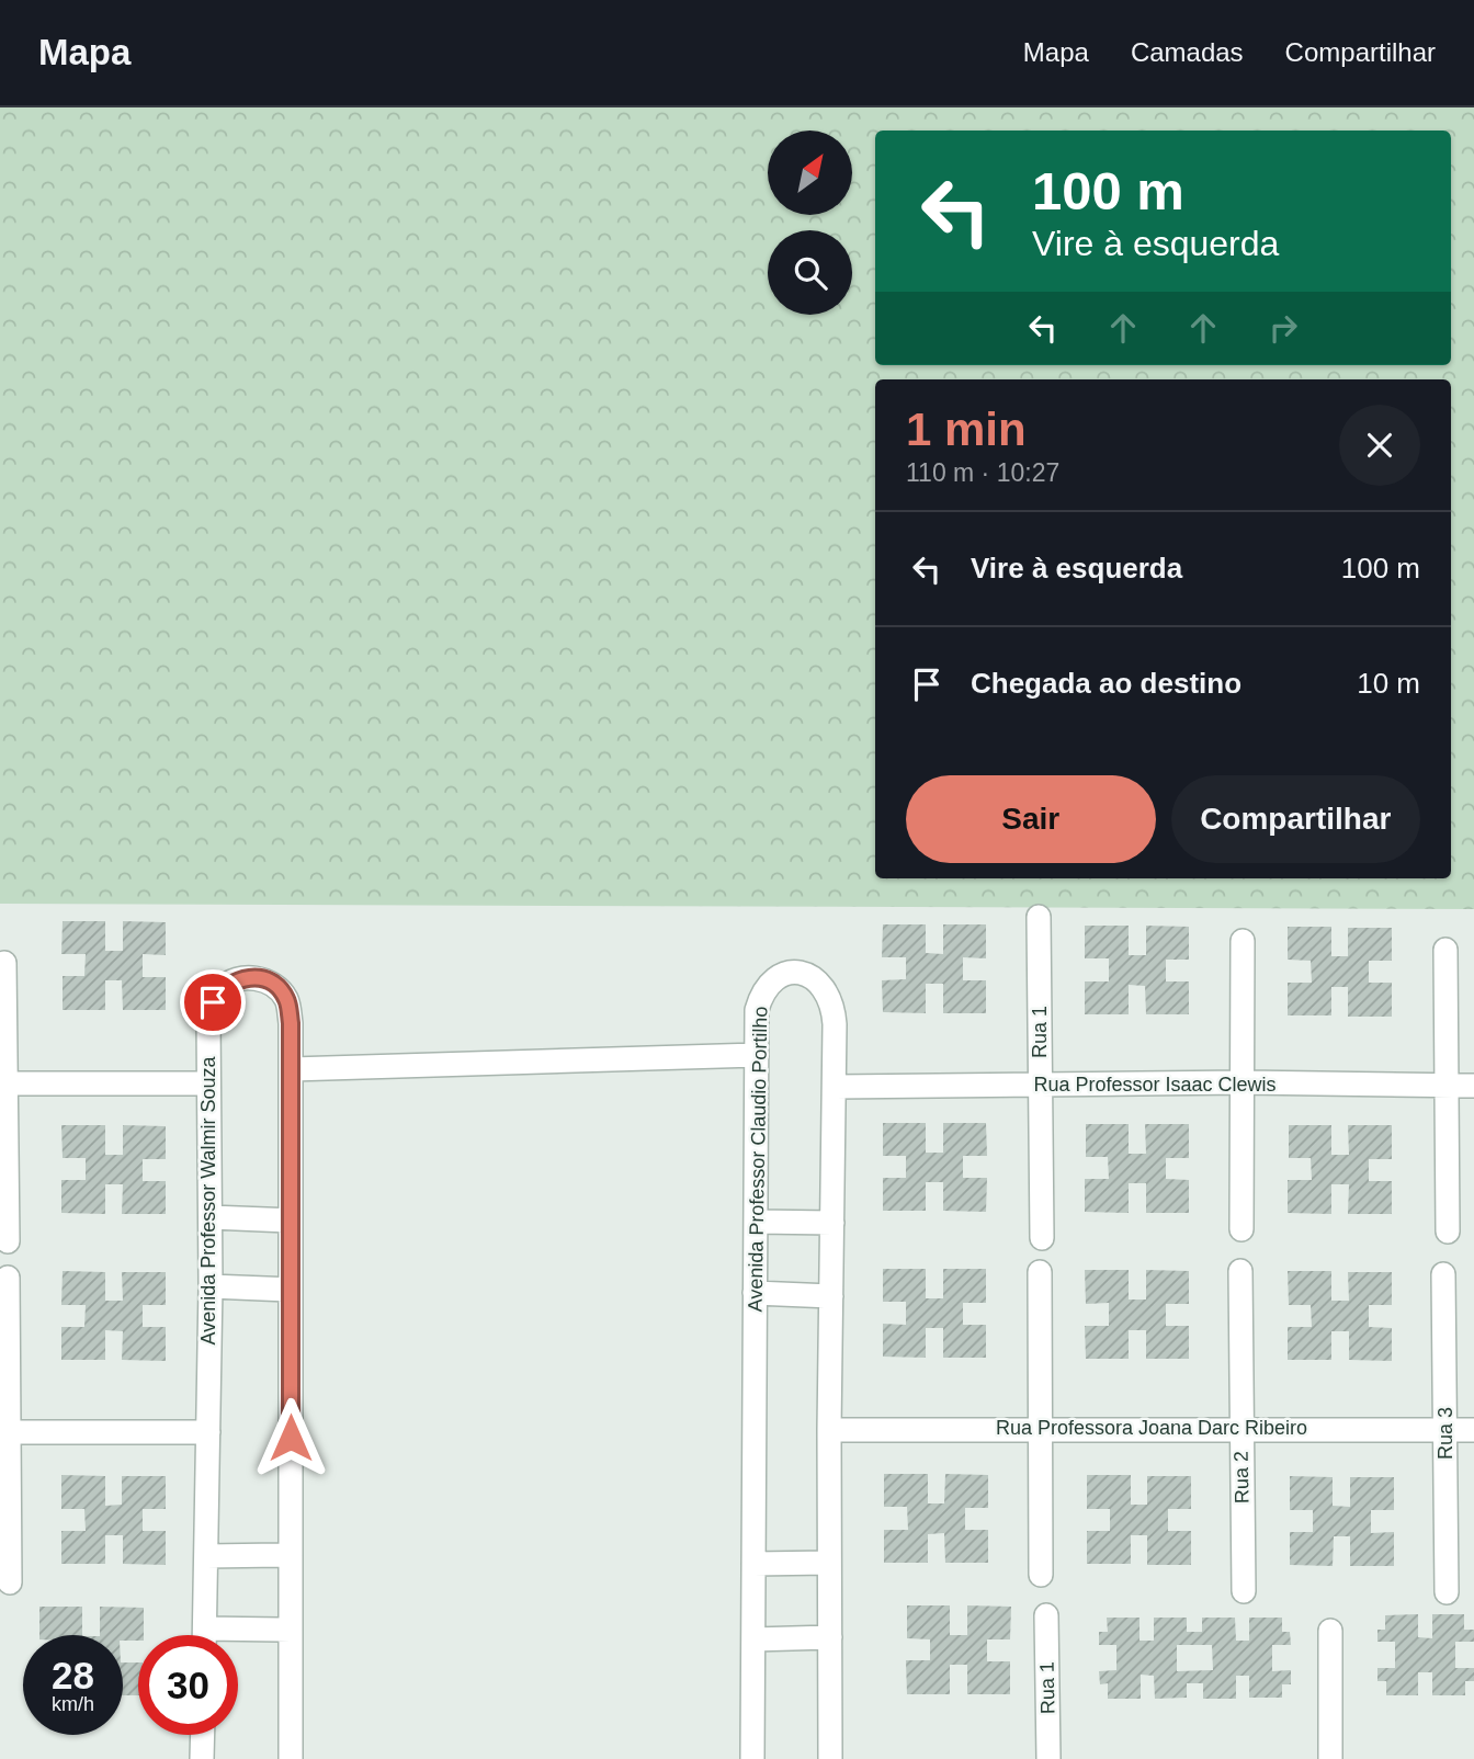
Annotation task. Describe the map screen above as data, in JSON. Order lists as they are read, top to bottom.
{
  "streets": {
    "street": [
      "Rua 1",
      "Rua Professor Isaac Clewis",
      "Avenida Professor Claudio Portilho",
      "Avenida Professor Walmir Souza",
      "Rua Professora Joana Darc Ribeiro",
      "Rua 3",
      "Rua 2"
    ]
  },
  "crossings": [
    ["Rua 1", "Rua Professor Isaac Clewis"],
    ["Rua Professor Isaac Clewis", "Avenida Professor Claudio Portilho"],
    ["Avenida Professor Claudio Portilho", "Rua Professora Joana Darc Ribeiro"],
    ["Rua Professora Joana Darc Ribeiro", "Rua 3"],
    ["Rua Professora Joana Darc Ribeiro", "Rua 2"]
  ],
  "north": "top right",
  "page": {
    "header": "Mapa",
    "nav": ["Mapa", "Camadas", "Compartilhar"],
    "turn": ["100 m", "Vire à esquerda"],
    "heading": ["1 min", "110 m · 10:27"],
    "list": [
      {
        "name": "Vire à esquerda",
        "value": "100 m"
      },
      {
        "name": "Chegada ao destino",
        "value": "10 m"
      }
    ],
    "buttons": ["Sair", "Compartilhar"],
    "speed": "28 km/h",
    "limit": "30"
  }
}
